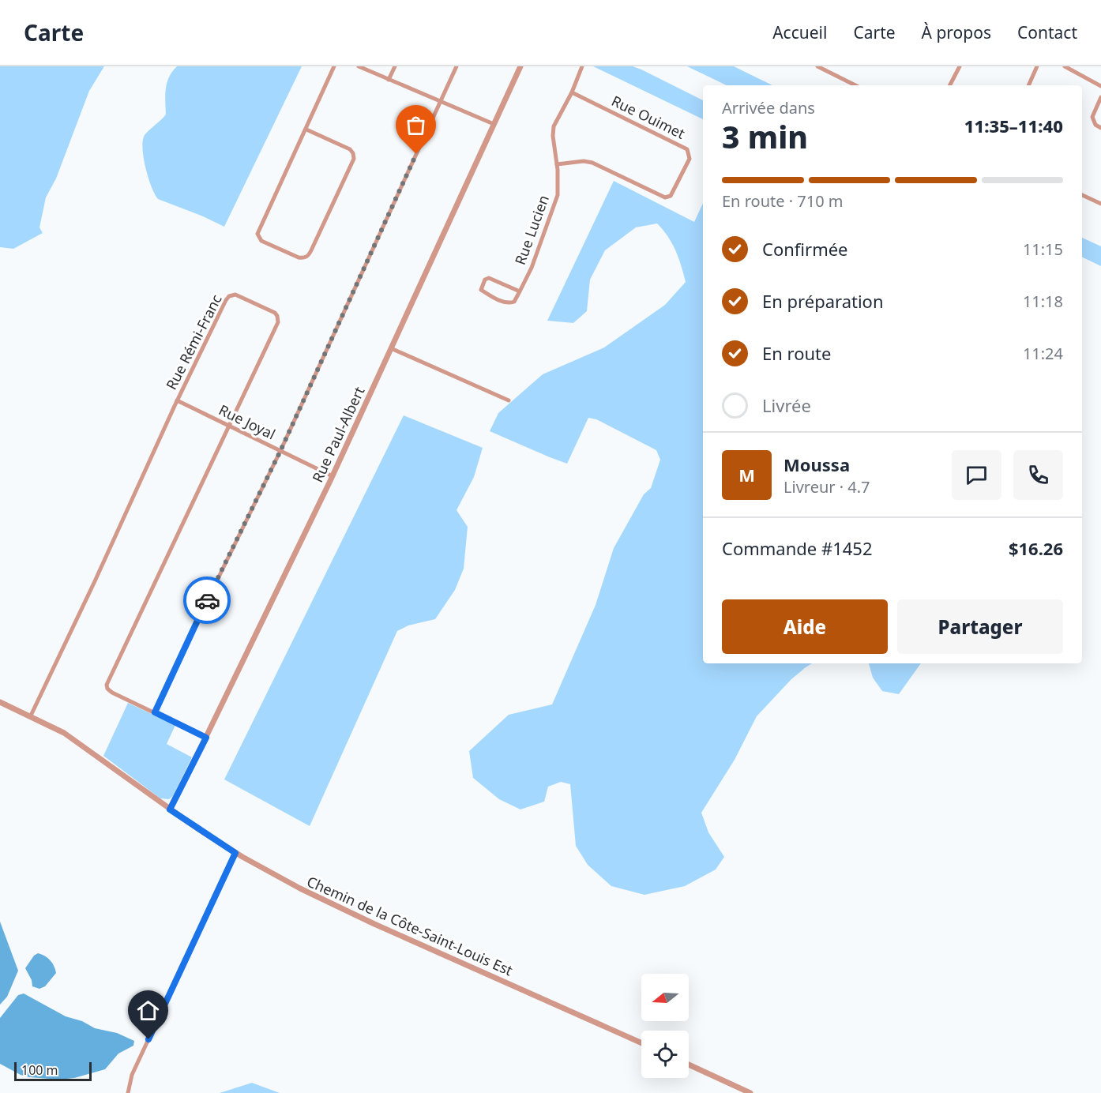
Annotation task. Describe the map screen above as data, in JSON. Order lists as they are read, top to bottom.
{
  "streets": {
    "street": [
      "Rue Ouimet",
      "Rue Lucien",
      "Rue Rémi-Franc",
      "Rue Joyal",
      "Rue Paul-Albert",
      "Chemin de la Côte-Saint-Louis Est"
    ]
  },
  "crossings": [
    ["Rue Ouimet", "Rue Lucien"],
    ["Rue Rémi-Franc", "Rue Joyal"],
    ["Rue Rémi-Franc", "Chemin de la Côte-Saint-Louis Est"],
    ["Rue Joyal", "Rue Paul-Albert"],
    ["Rue Paul-Albert", "Chemin de la Côte-Saint-Louis Est"]
  ],
  "scale_bar": "100 m",
  "north": "left",
  "page": {
    "header": "Carte",
    "nav": [
      "Accueil",
      "Carte",
      "À propos",
      "Contact"
    ],
    "heading": ["3 min", "Arrivée dans", "11:35–11:40"],
    "panel": [
      "Moussa",
      "Livreur · 4.7",
      "Commande #1452",
      "$16.26"
    ],
    "bar": "En route · 710 m",
    "list": [
      ["Confirmée", "11:15"],
      ["En préparation", "11:18"],
      ["En route", "11:24"],
      "Livrée"
    ],
    "round": "M",
    "buttons": ["Aide", "Partager"],
    "scale": "100 m"
  }
}
